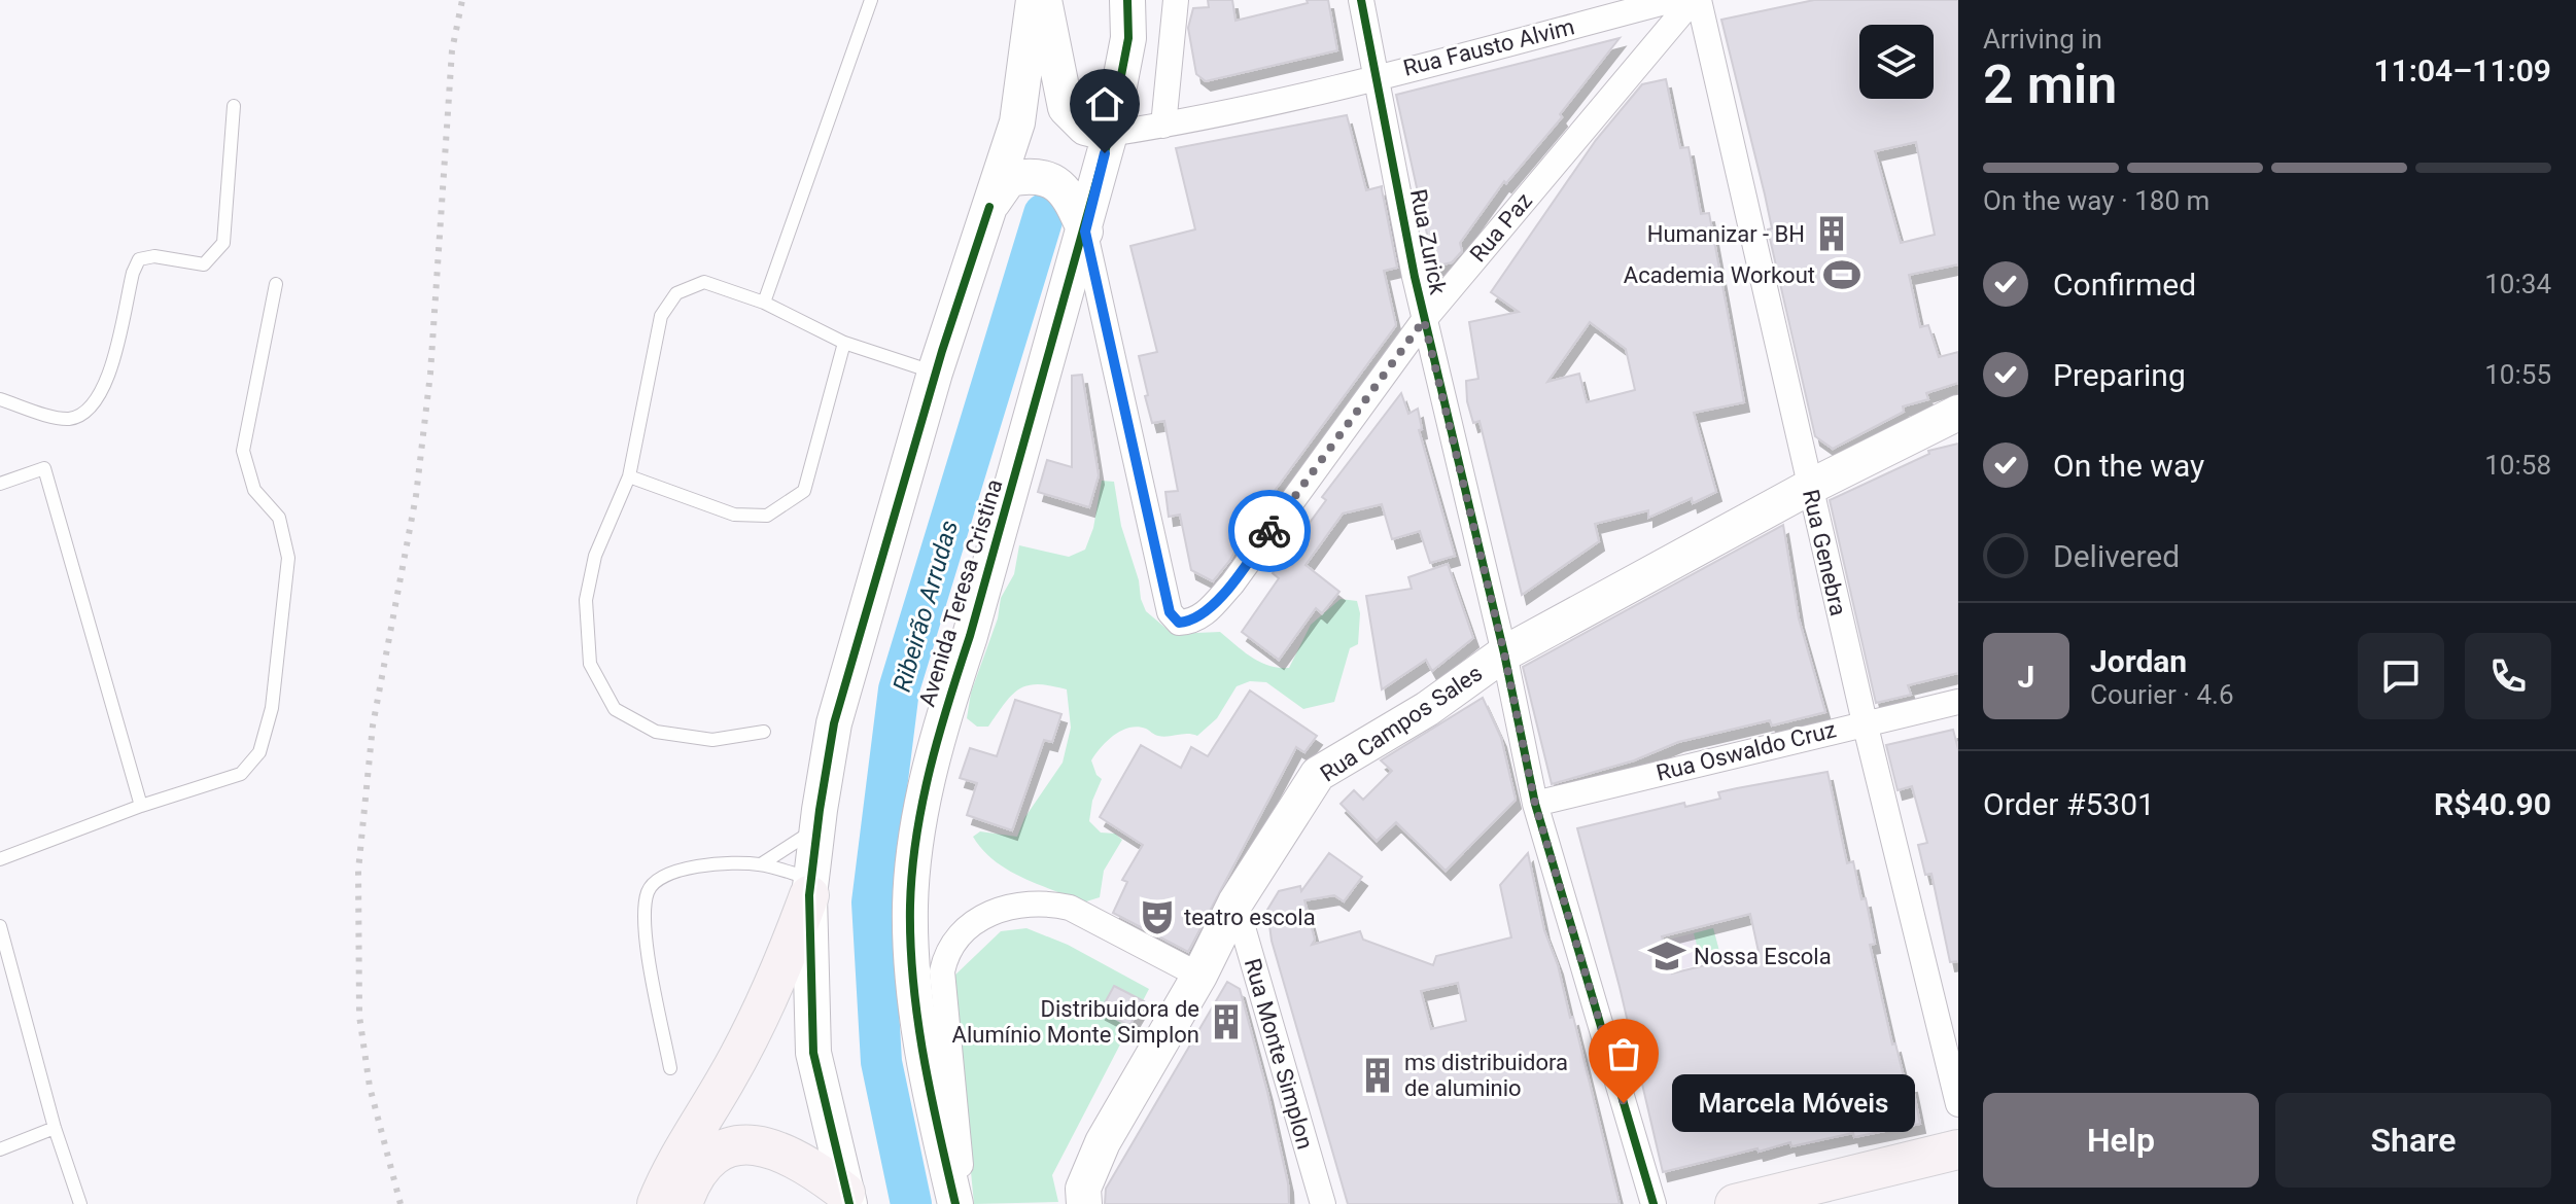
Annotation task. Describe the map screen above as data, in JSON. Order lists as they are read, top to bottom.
{
  "streets": {
    "main road": ["Avenida Teresa Cristina", "Rua Campos Sales"],
    "street": [
      "Rua Fausto Alvim",
      "Rua Paz",
      "Rua Zurick",
      "Rua Genebra",
      "Rua Oswaldo Cruz",
      "Rua Monte Simplon"
    ]
  },
  "crossings": [
    ["Rua Fausto Alvim", "Rua Zurick"],
    ["Rua Fausto Alvim", "Avenida Teresa Cristina"],
    ["Rua Paz", "Rua Zurick"],
    ["Rua Paz", "Avenida Teresa Cristina"],
    ["Rua Zurick", "Rua Campos Sales"],
    ["Rua Zurick", "Rua Oswaldo Cruz"],
    ["Rua Genebra", "Rua Campos Sales"],
    ["Rua Genebra", "Rua Oswaldo Cruz"],
    ["Rua Campos Sales", "Rua Monte Simplon"]
  ],
  "water": ["Ribeirão Arrudas"],
  "places": {
    "building": ["Humanizar - BH", "Distribuidora de Alumínio Monte Simplon", "ms distribuidora de aluminio"],
    "sports": ["Academia Workout"],
    "theatre": ["teatro escola"],
    "school or university": ["Nossa Escola"],
    "other": ["Marcela Móveis"]
  },
  "page": {
    "heading": ["2 min", "Arriving in", "11:04–11:09"],
    "panel": [
      "Jordan",
      "Courier · 4.6",
      "Order #5301",
      "R$40.90"
    ],
    "bar": "On the way · 180 m",
    "list": [
      ["Confirmed", "10:34"],
      ["Preparing", "10:55"],
      ["On the way", "10:58"],
      "Delivered"
    ],
    "round": "J",
    "bubble": "Marcela Móveis",
    "buttons": ["Help", "Share"]
  }
}
